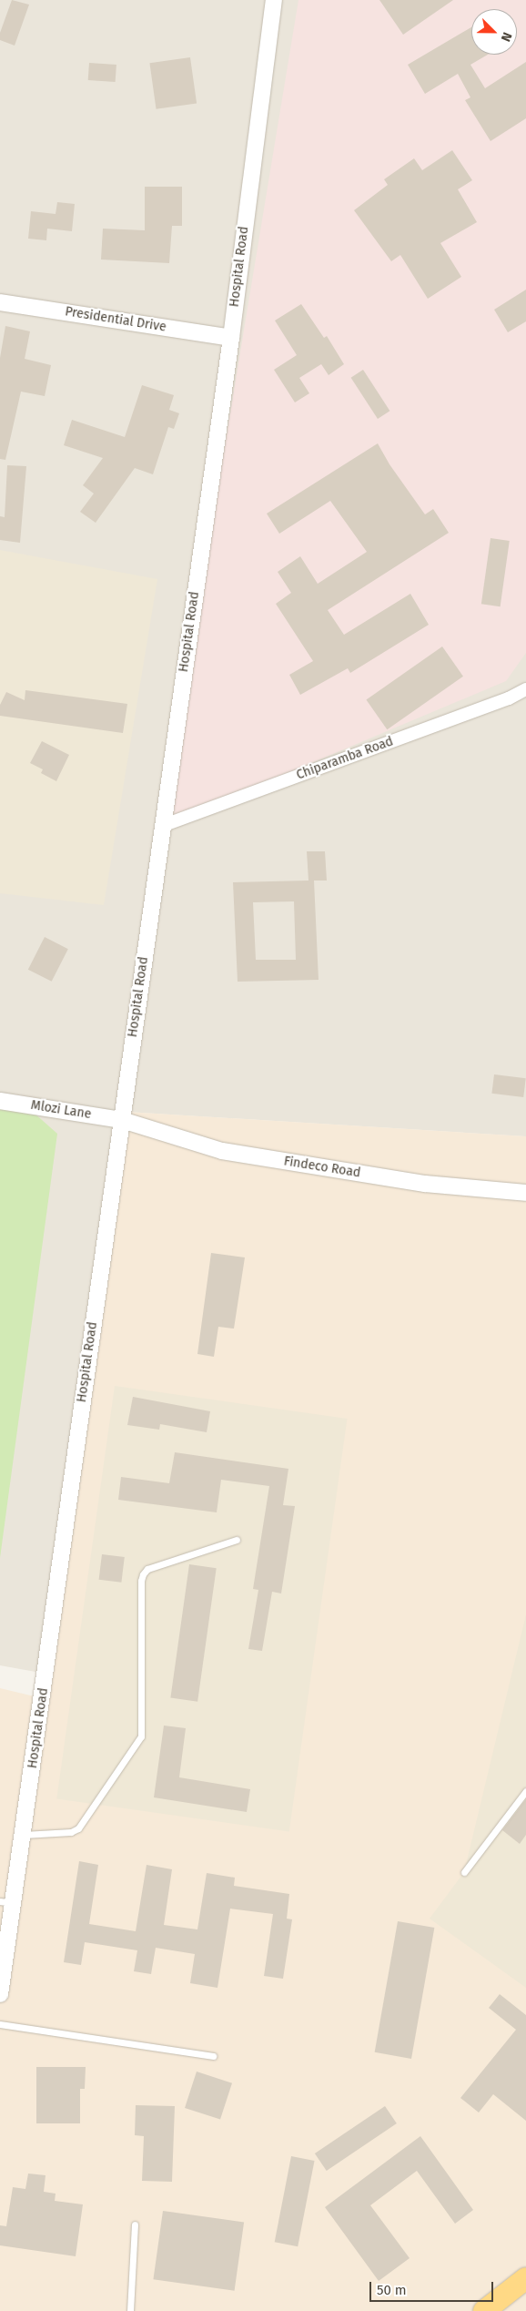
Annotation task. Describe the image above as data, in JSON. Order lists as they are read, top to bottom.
{
  "streets": {
    "street": [
      "Hospital Road",
      "Presidential Drive",
      "Chiparamba Road",
      "Mlozi Lane",
      "Findeco Road"
    ]
  },
  "crossings": [
    ["Hospital Road", "Presidential Drive"],
    ["Hospital Road", "Chiparamba Road"],
    ["Hospital Road", "Mlozi Lane"],
    ["Hospital Road", "Findeco Road"],
    ["Mlozi Lane", "Findeco Road"]
  ],
  "scale_bar": "50 m",
  "north": "bottom right"
}
